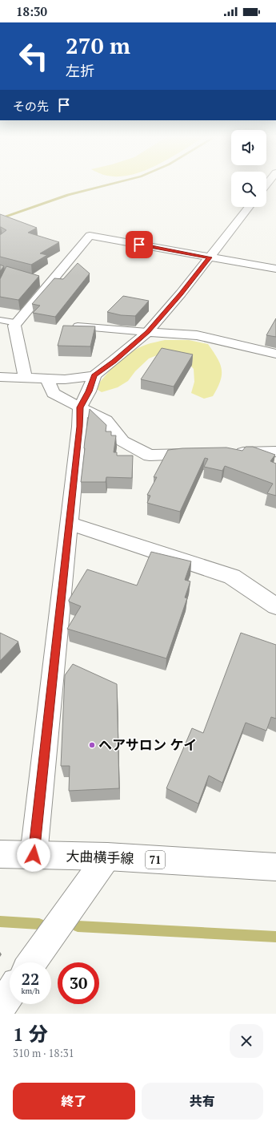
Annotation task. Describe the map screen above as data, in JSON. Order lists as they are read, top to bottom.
{
  "streets": {
    "street": ["大曲横手線", "71"]
  },
  "places": ["ヘアサロン ケイ"],
  "page": {
    "status": "18:30",
    "turn": ["270 m", "左折"],
    "then": "その先",
    "speed": "22 km/h",
    "limit": "30",
    "heading": ["1 分", "310 m · 18:31"],
    "buttons": ["終了", "共有"]
  }
}
